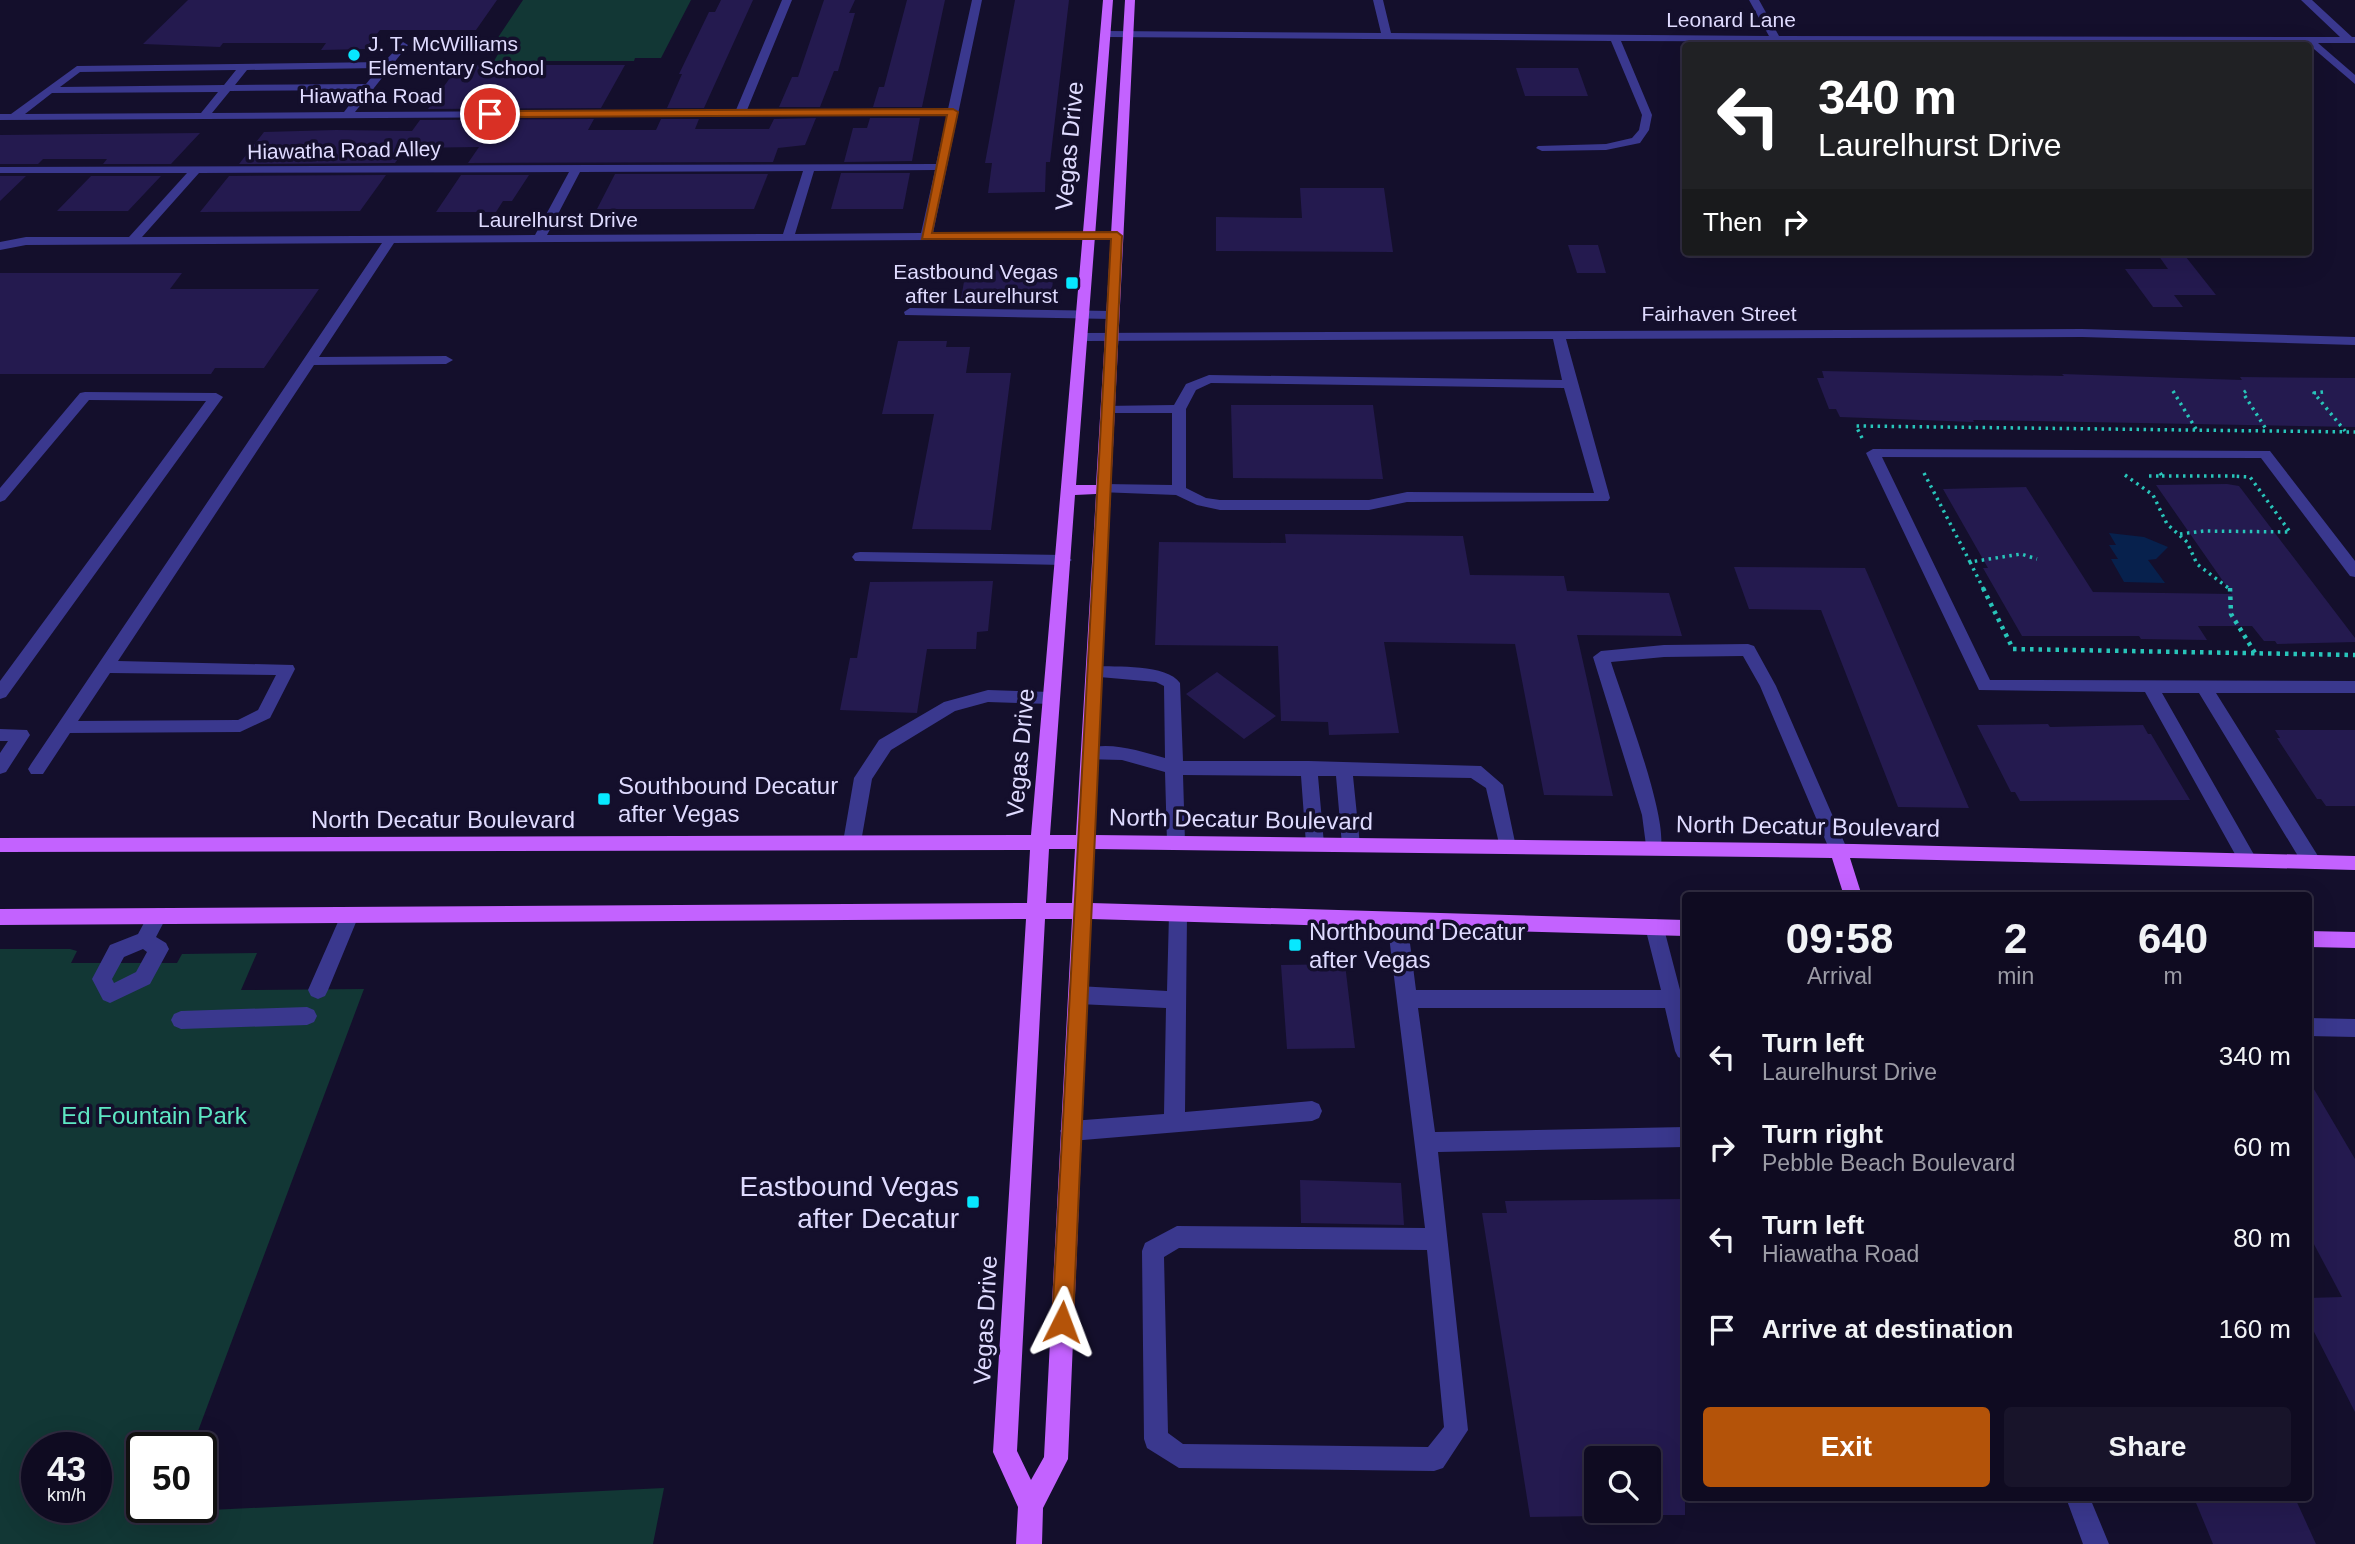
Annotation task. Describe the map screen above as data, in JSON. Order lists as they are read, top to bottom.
{
  "streets": {
    "main road": ["Vegas Drive", "North Decatur Boulevard"],
    "street": [
      "Leonard Lane",
      "Hiawatha Road",
      "Hiawatha Road Alley",
      "Laurelhurst Drive",
      "Fairhaven Street"
    ]
  },
  "crossings": [
    ["Leonard Lane", "Vegas Drive"],
    ["Vegas Drive", "Laurelhurst Drive"],
    ["Vegas Drive", "Fairhaven Street"],
    ["Vegas Drive", "North Decatur Boulevard"]
  ],
  "parks": ["Ed Fountain Park"],
  "places": {
    "other": ["J. T. McWilliams Elementary School"],
    "transit": [
      "Eastbound Vegas after Laurelhurst",
      "Southbound Decatur after Vegas",
      "Northbound Decatur after Vegas",
      "Eastbound Vegas after Decatur"
    ]
  },
  "page": {
    "turn": ["340 m", "Laurelhurst Drive"],
    "then": "Then",
    "eta": [
      "09:58",
      "Arrival",
      "2",
      "min",
      "640",
      "m"
    ],
    "list": [
      {
        "name": "Turn left",
        "note": "Laurelhurst Drive",
        "value": "340 m"
      },
      {
        "name": "Turn right",
        "note": "Pebble Beach Boulevard",
        "value": "60 m"
      },
      {
        "name": "Turn left",
        "note": "Hiawatha Road",
        "value": "80 m"
      },
      {
        "name": "Arrive at destination",
        "value": "160 m"
      }
    ],
    "buttons": ["Exit", "Share"],
    "speed": "43 km/h",
    "limit": "50"
  }
}
